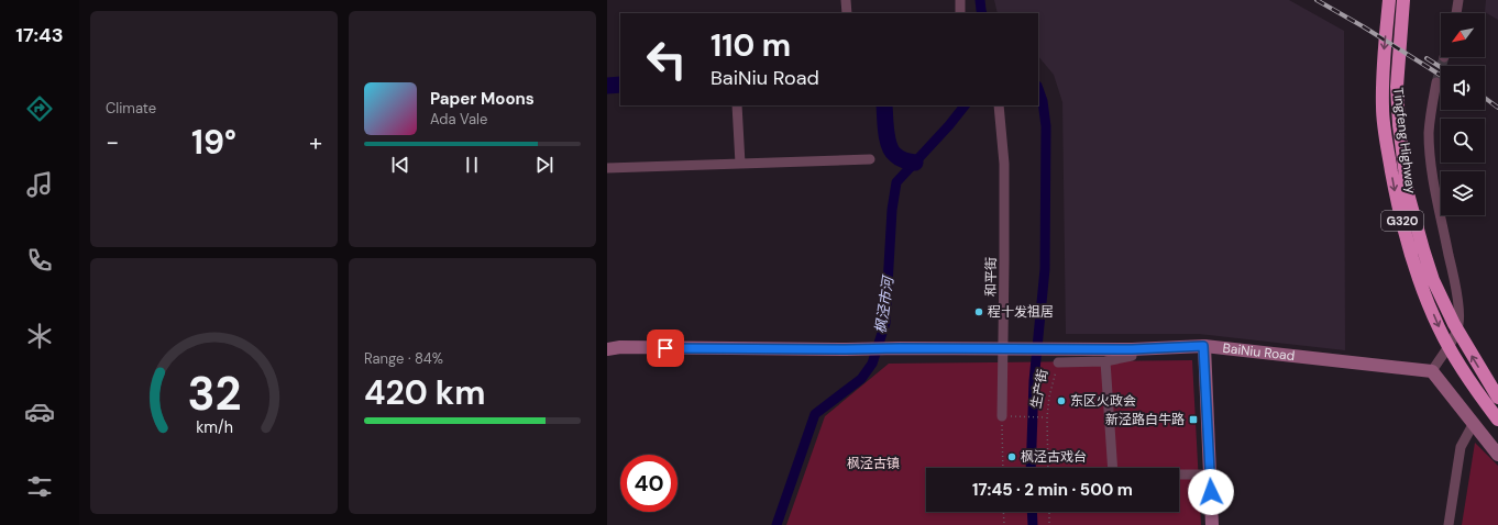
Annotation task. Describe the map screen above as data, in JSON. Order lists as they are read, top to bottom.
{
  "streets": {
    "highway": ["Tingfeng Highway", "G320"],
    "street": ["和平街", "BaiNiu Road", "生产街"]
  },
  "crossings": [
    ["BaiNiu Road", "生产街"]
  ],
  "water": ["枫泾市河"],
  "parks": ["枫泾古镇"],
  "places": {
    "other": ["程十发祖居", "东区火政会", "枫泾古戏台"],
    "transit": ["新泾路白牛路"]
  },
  "north": "bottom left",
  "page": {
    "tabs": "17:43",
    "tile": [
      "Climate",
      ["Range · 84%", "420 km"]
    ],
    "turn": ["110 m", "BaiNiu Road"],
    "song": ["Paper Moons", "Ada Vale"],
    "heat": ["−", "19°", "+"],
    "limit": "40",
    "trip": "17:45 · 2 min · 500 m",
    "gauge": ["32", "km/h"]
  }
}
